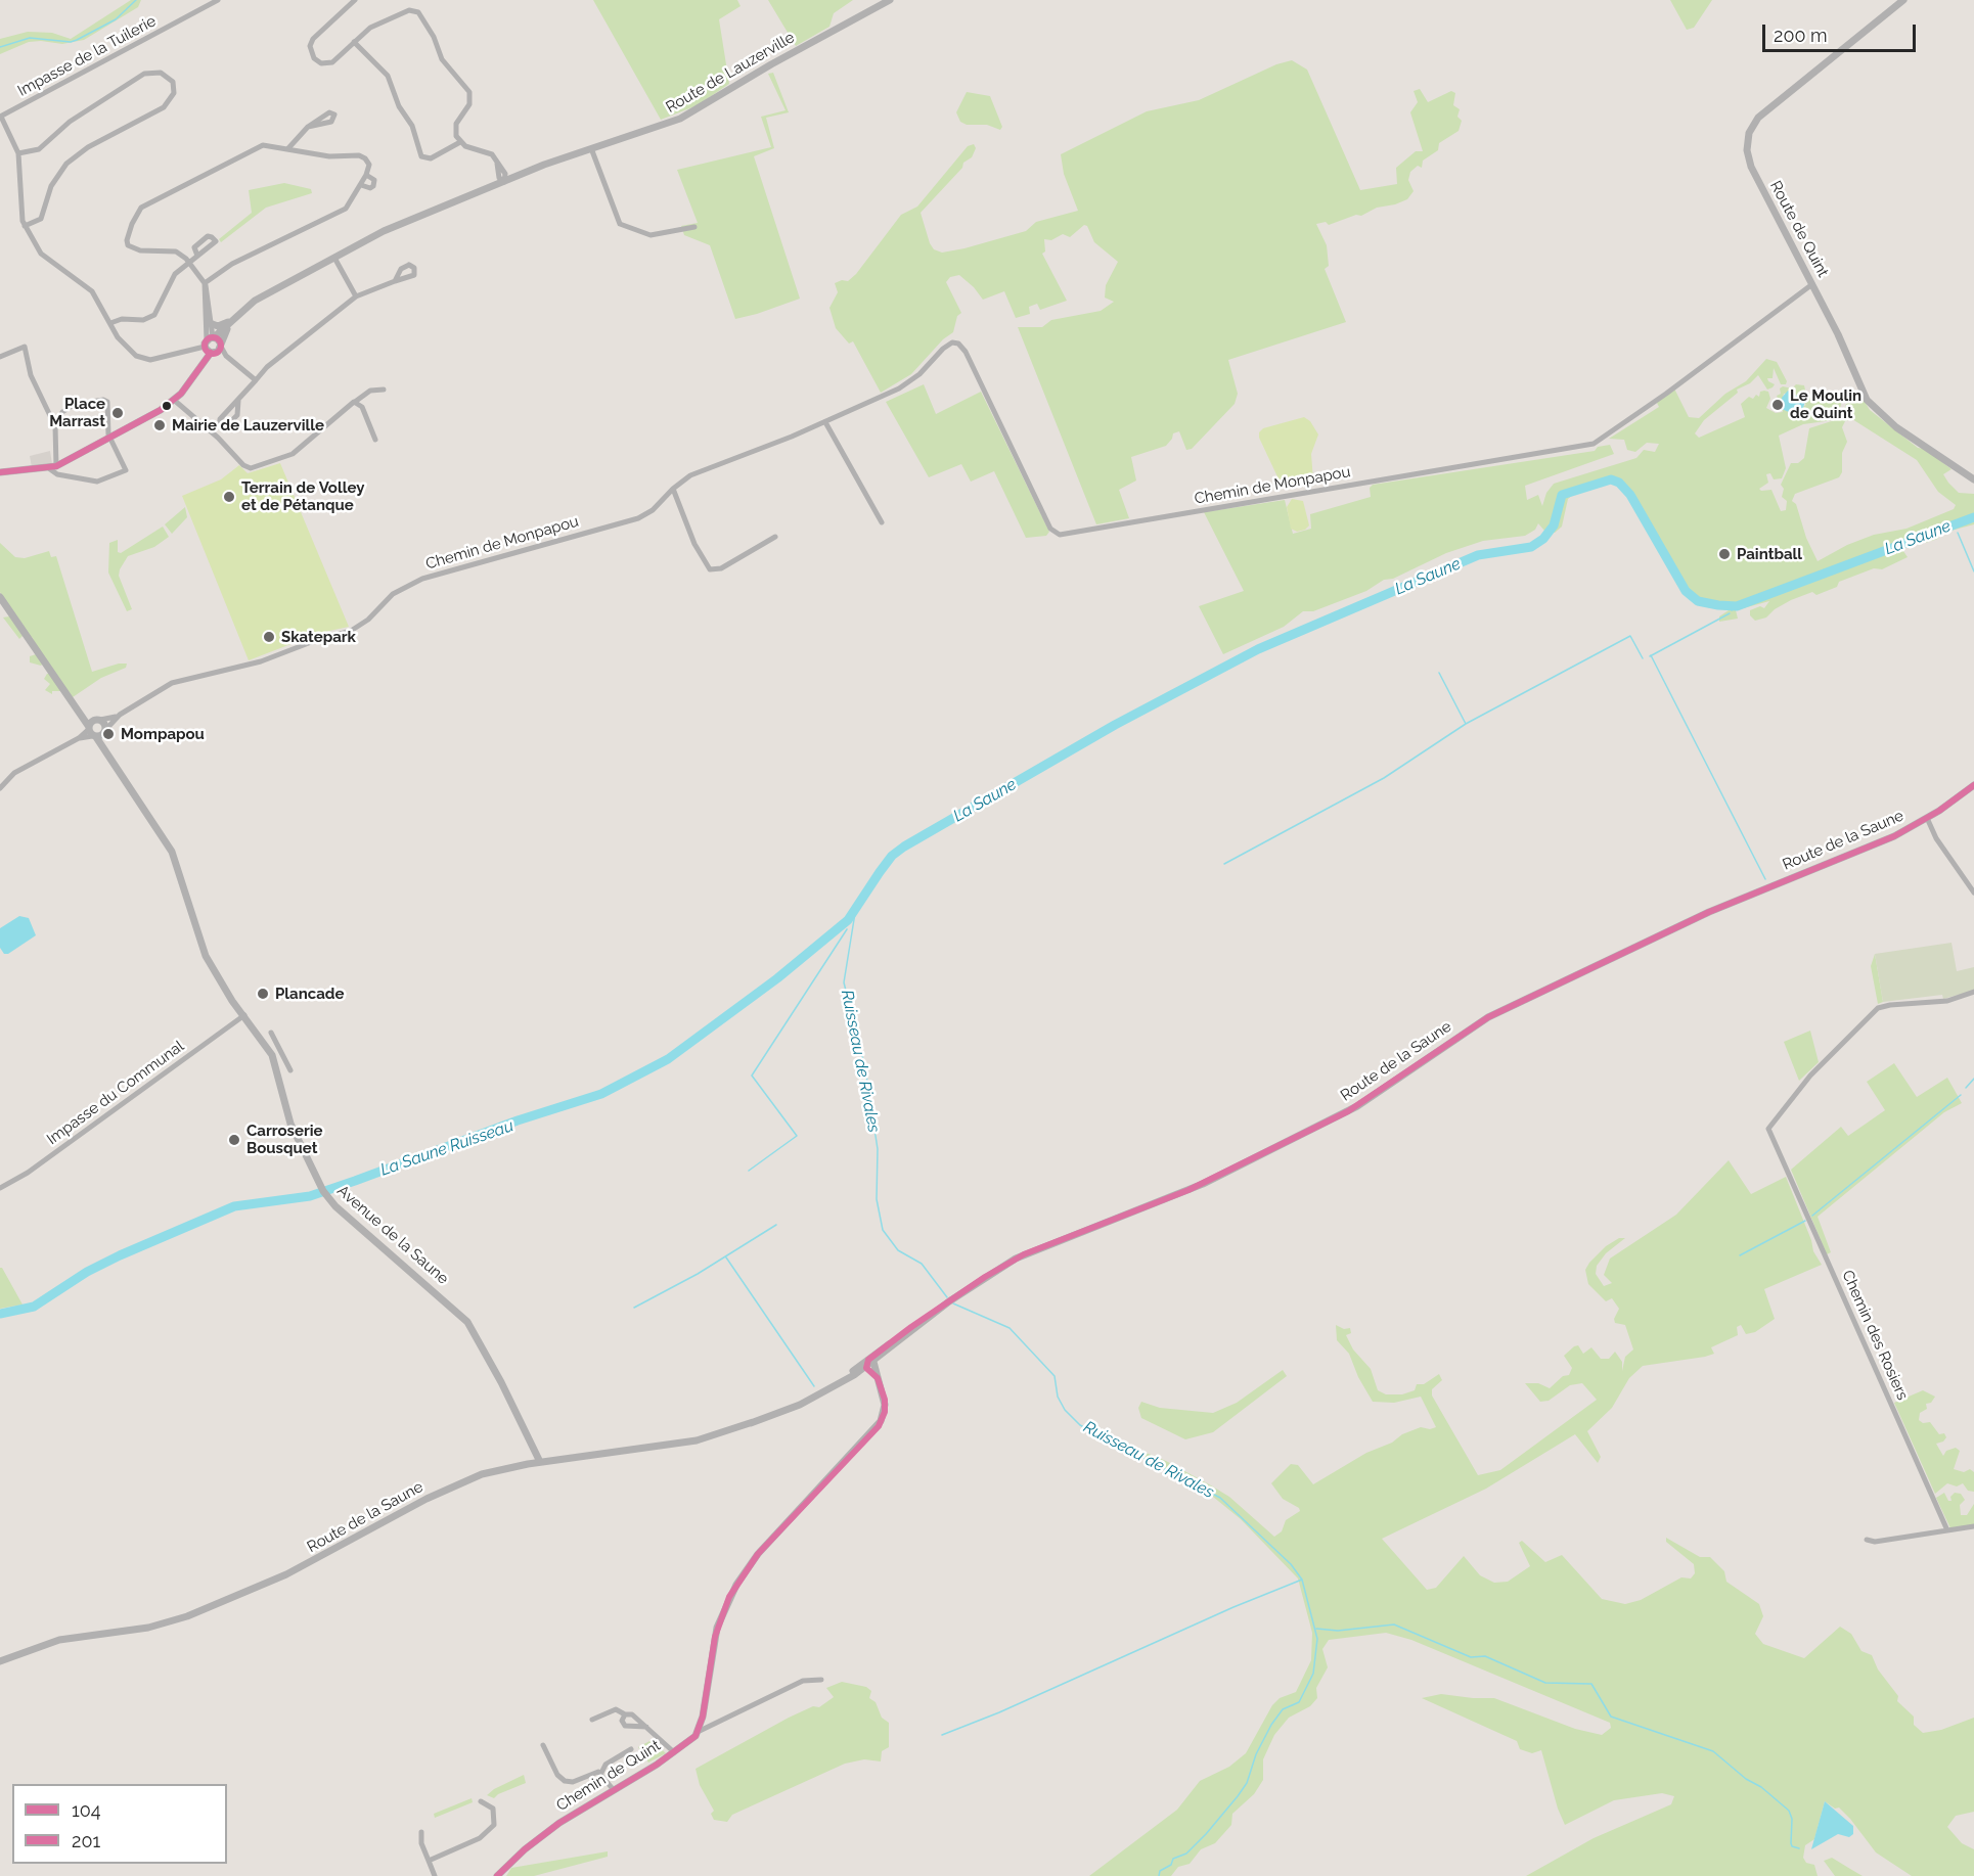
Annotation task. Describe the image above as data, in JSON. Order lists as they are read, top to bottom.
{
  "streets": {
    "street": [
      "Impasse de la Tuilerie",
      "Route de Lauzerville",
      "Route de Quint",
      "Chemin de Monpapou",
      "Route de la Saune",
      "Impasse du Communal",
      "Avenue de la Saune",
      "Chemin des Rosiers",
      "Chemin de Quint"
    ]
  },
  "crossings": [
    ["Route de Quint", "Chemin de Monpapou"],
    ["Chemin de Monpapou", "Avenue de la Saune"],
    ["Route de la Saune", "Avenue de la Saune"],
    ["Impasse du Communal", "Avenue de la Saune"]
  ],
  "water": ["La Saune", "Ruisseau de Rivales", "La Saune Ruisseau"],
  "places": [
    "Le Moulin de Quint",
    "Place Marrast",
    "Mairie de Lauzerville",
    "Terrain de Volley et de Pétanque",
    "Paintball",
    "Skatepark",
    "Mompapou",
    "Plancade",
    "Carroserie Bousquet"
  ],
  "lines": ["transit line 201", "transit line 104"],
  "legend": ["104", "201"],
  "scale_bar": "200 m"
}
